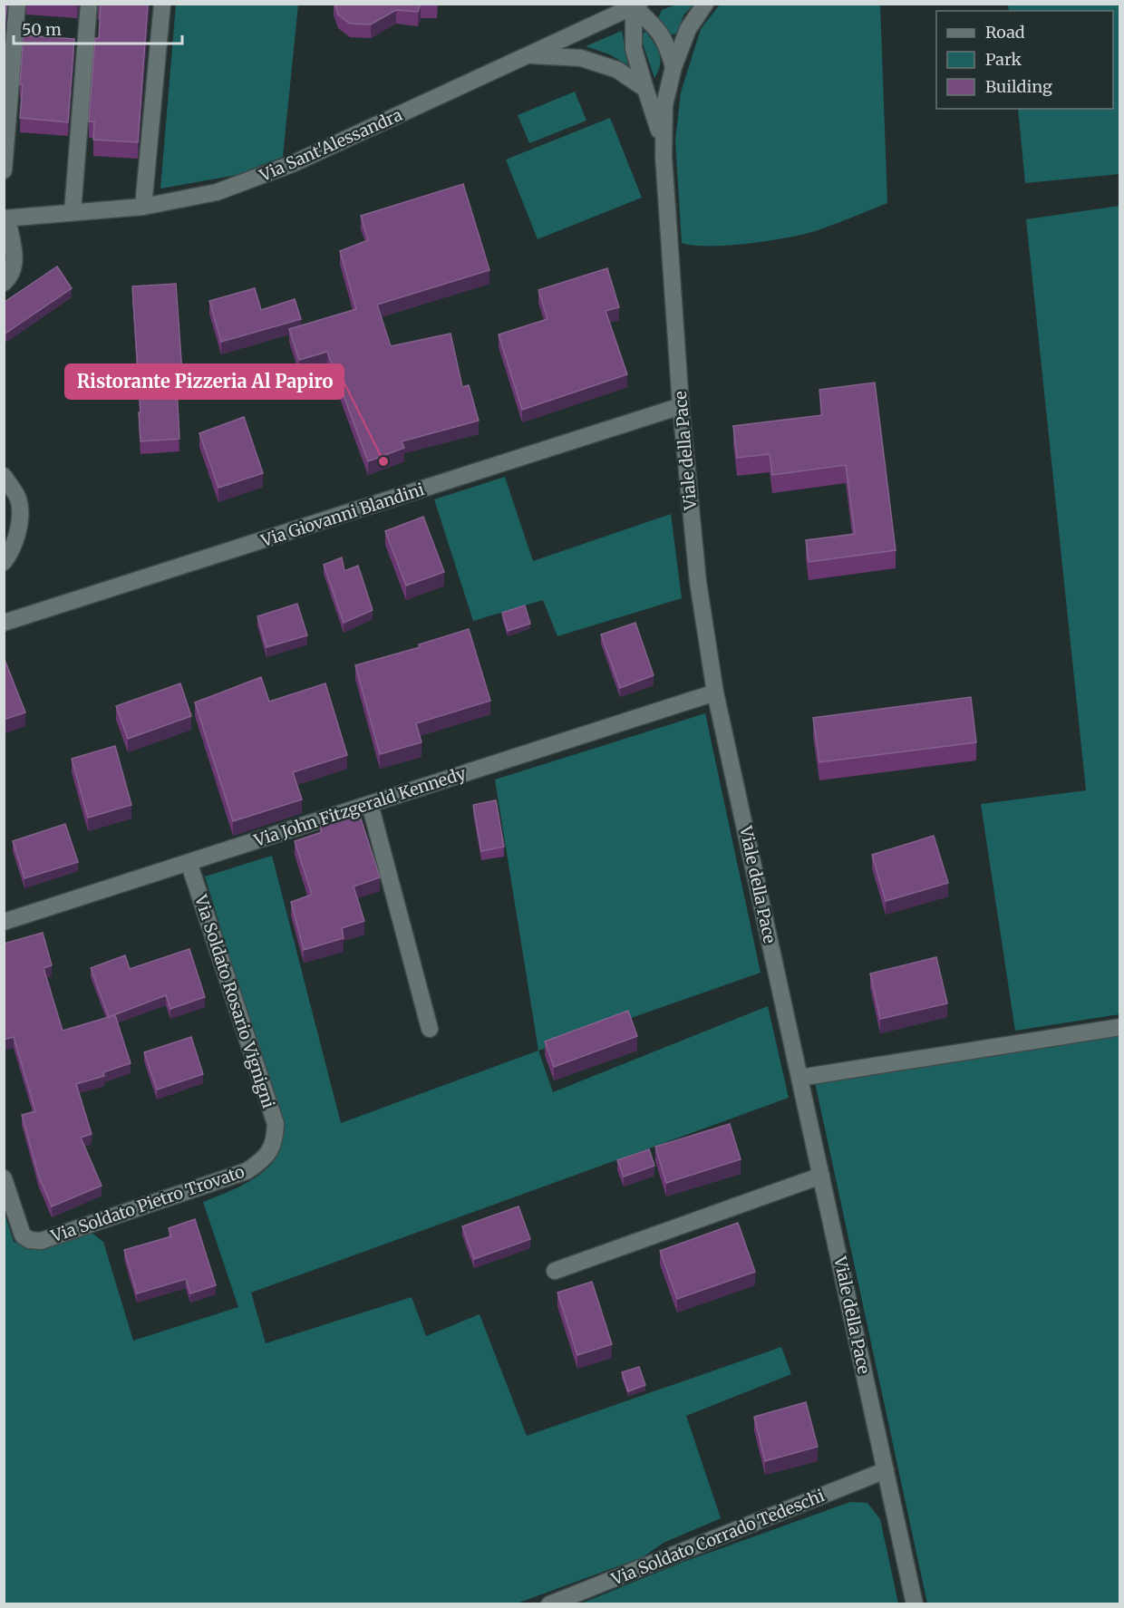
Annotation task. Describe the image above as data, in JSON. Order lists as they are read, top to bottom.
{
  "streets": {
    "street": [
      "Via Sant'Alessandra",
      "Viale della Pace",
      "Via Giovanni Blandini",
      "Via John Fitzgerald Kennedy",
      "Via Soldato Rosario Vignigni",
      "Via Soldato Pietro Trovato",
      "Via Soldato Corrado Tedeschi"
    ]
  },
  "crossings": [
    ["Viale della Pace", "Via Giovanni Blandini"],
    ["Viale della Pace", "Via John Fitzgerald Kennedy"],
    ["Viale della Pace", "Via Soldato Corrado Tedeschi"],
    ["Via John Fitzgerald Kennedy", "Via Soldato Rosario Vignigni"],
    ["Via Soldato Rosario Vignigni", "Via Soldato Pietro Trovato"]
  ],
  "places": ["Ristorante Pizzeria Al Papiro"],
  "legend": ["Road", "Park", "Building"],
  "scale_bar": "50 m"
}
